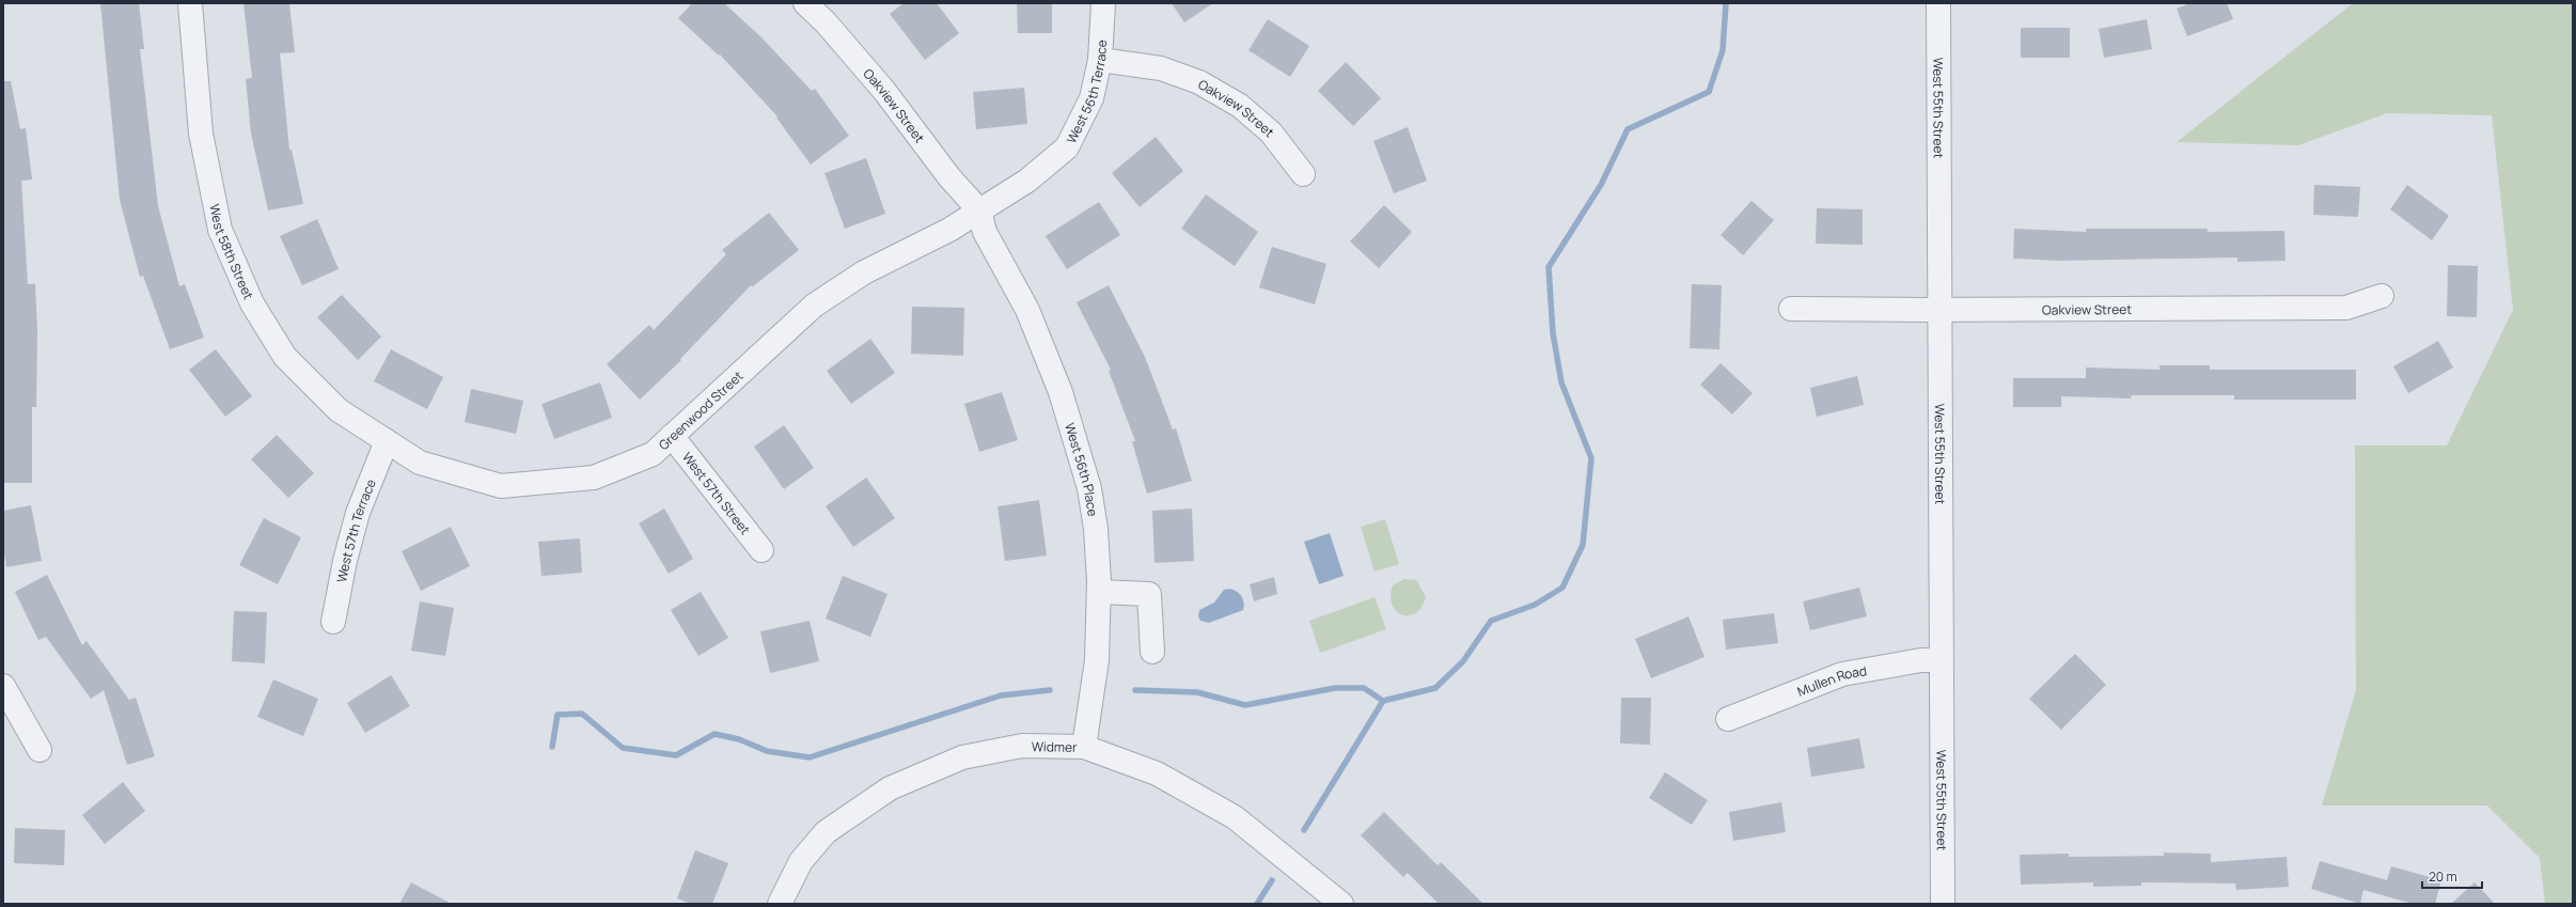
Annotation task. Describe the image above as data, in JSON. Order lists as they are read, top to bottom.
{
  "streets": {
    "street": [
      "West 56th Terrace",
      "Oakview Street",
      "West 55th Street",
      "West 58th Street",
      "Greenwood Street",
      "West 56th Place",
      "West 57th Street",
      "West 57th Terrace",
      "Mullen Road",
      "Widmer"
    ]
  },
  "crossings": [
    ["West 56th Terrace", "Oakview Street"],
    ["West 56th Terrace", "Greenwood Street"],
    ["West 56th Terrace", "West 56th Place"],
    ["Oakview Street", "West 55th Street"],
    ["Oakview Street", "Greenwood Street"],
    ["Oakview Street", "West 56th Place"],
    ["West 55th Street", "Mullen Road"],
    ["West 58th Street", "Greenwood Street"],
    ["West 58th Street", "West 57th Terrace"],
    ["Greenwood Street", "West 56th Place"],
    ["Greenwood Street", "West 57th Street"],
    ["Greenwood Street", "West 57th Terrace"],
    ["West 56th Place", "Widmer"]
  ],
  "scale_bar": "20 m"
}
